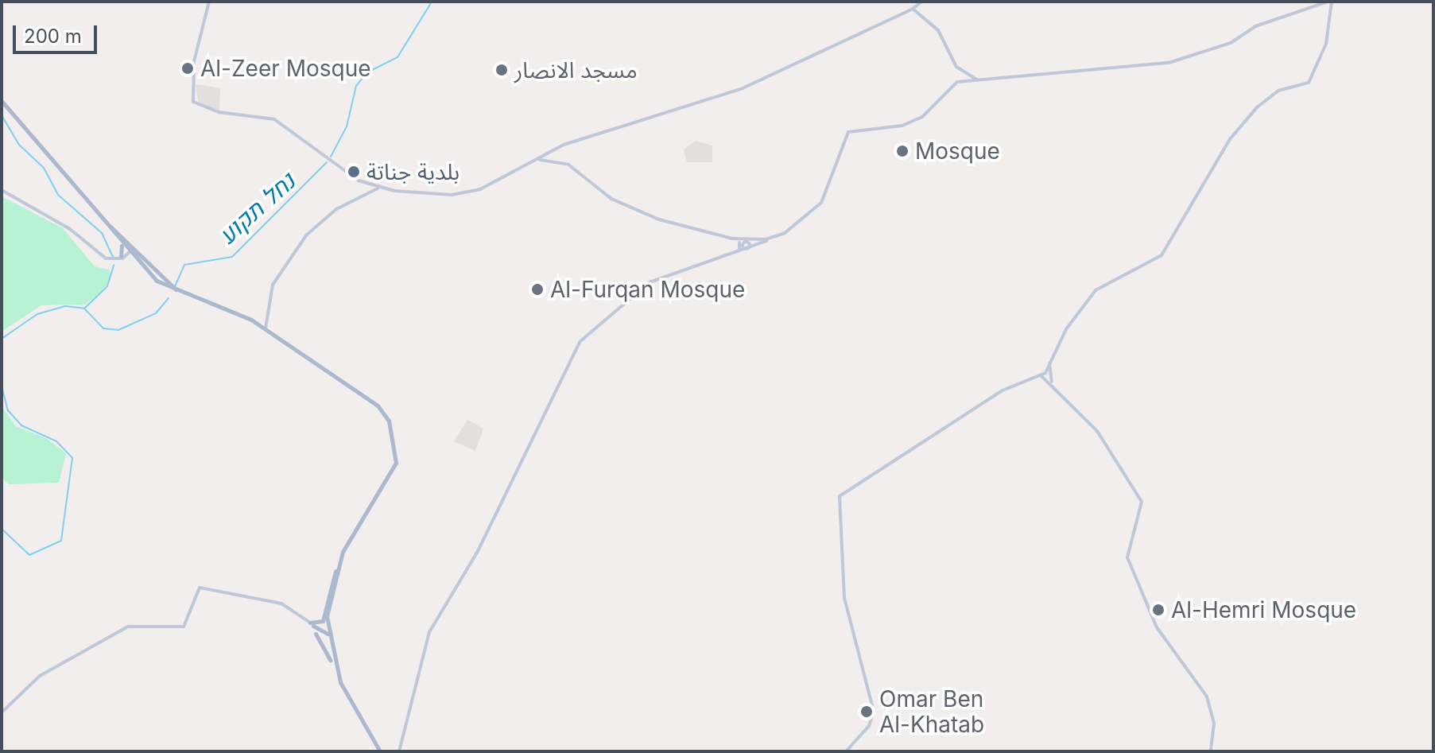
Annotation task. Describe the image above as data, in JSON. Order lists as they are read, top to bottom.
{
  "water": ["נחל תקוע"],
  "places": [
    "Al-Zeer Mosque",
    "مسجد الانصار",
    "Mosque",
    "بلدية جناتة",
    "Al-Furqan Mosque",
    "Al-Hemri Mosque",
    "Omar Ben Al-Khatab"
  ],
  "scale_bar": "200 m"
}
